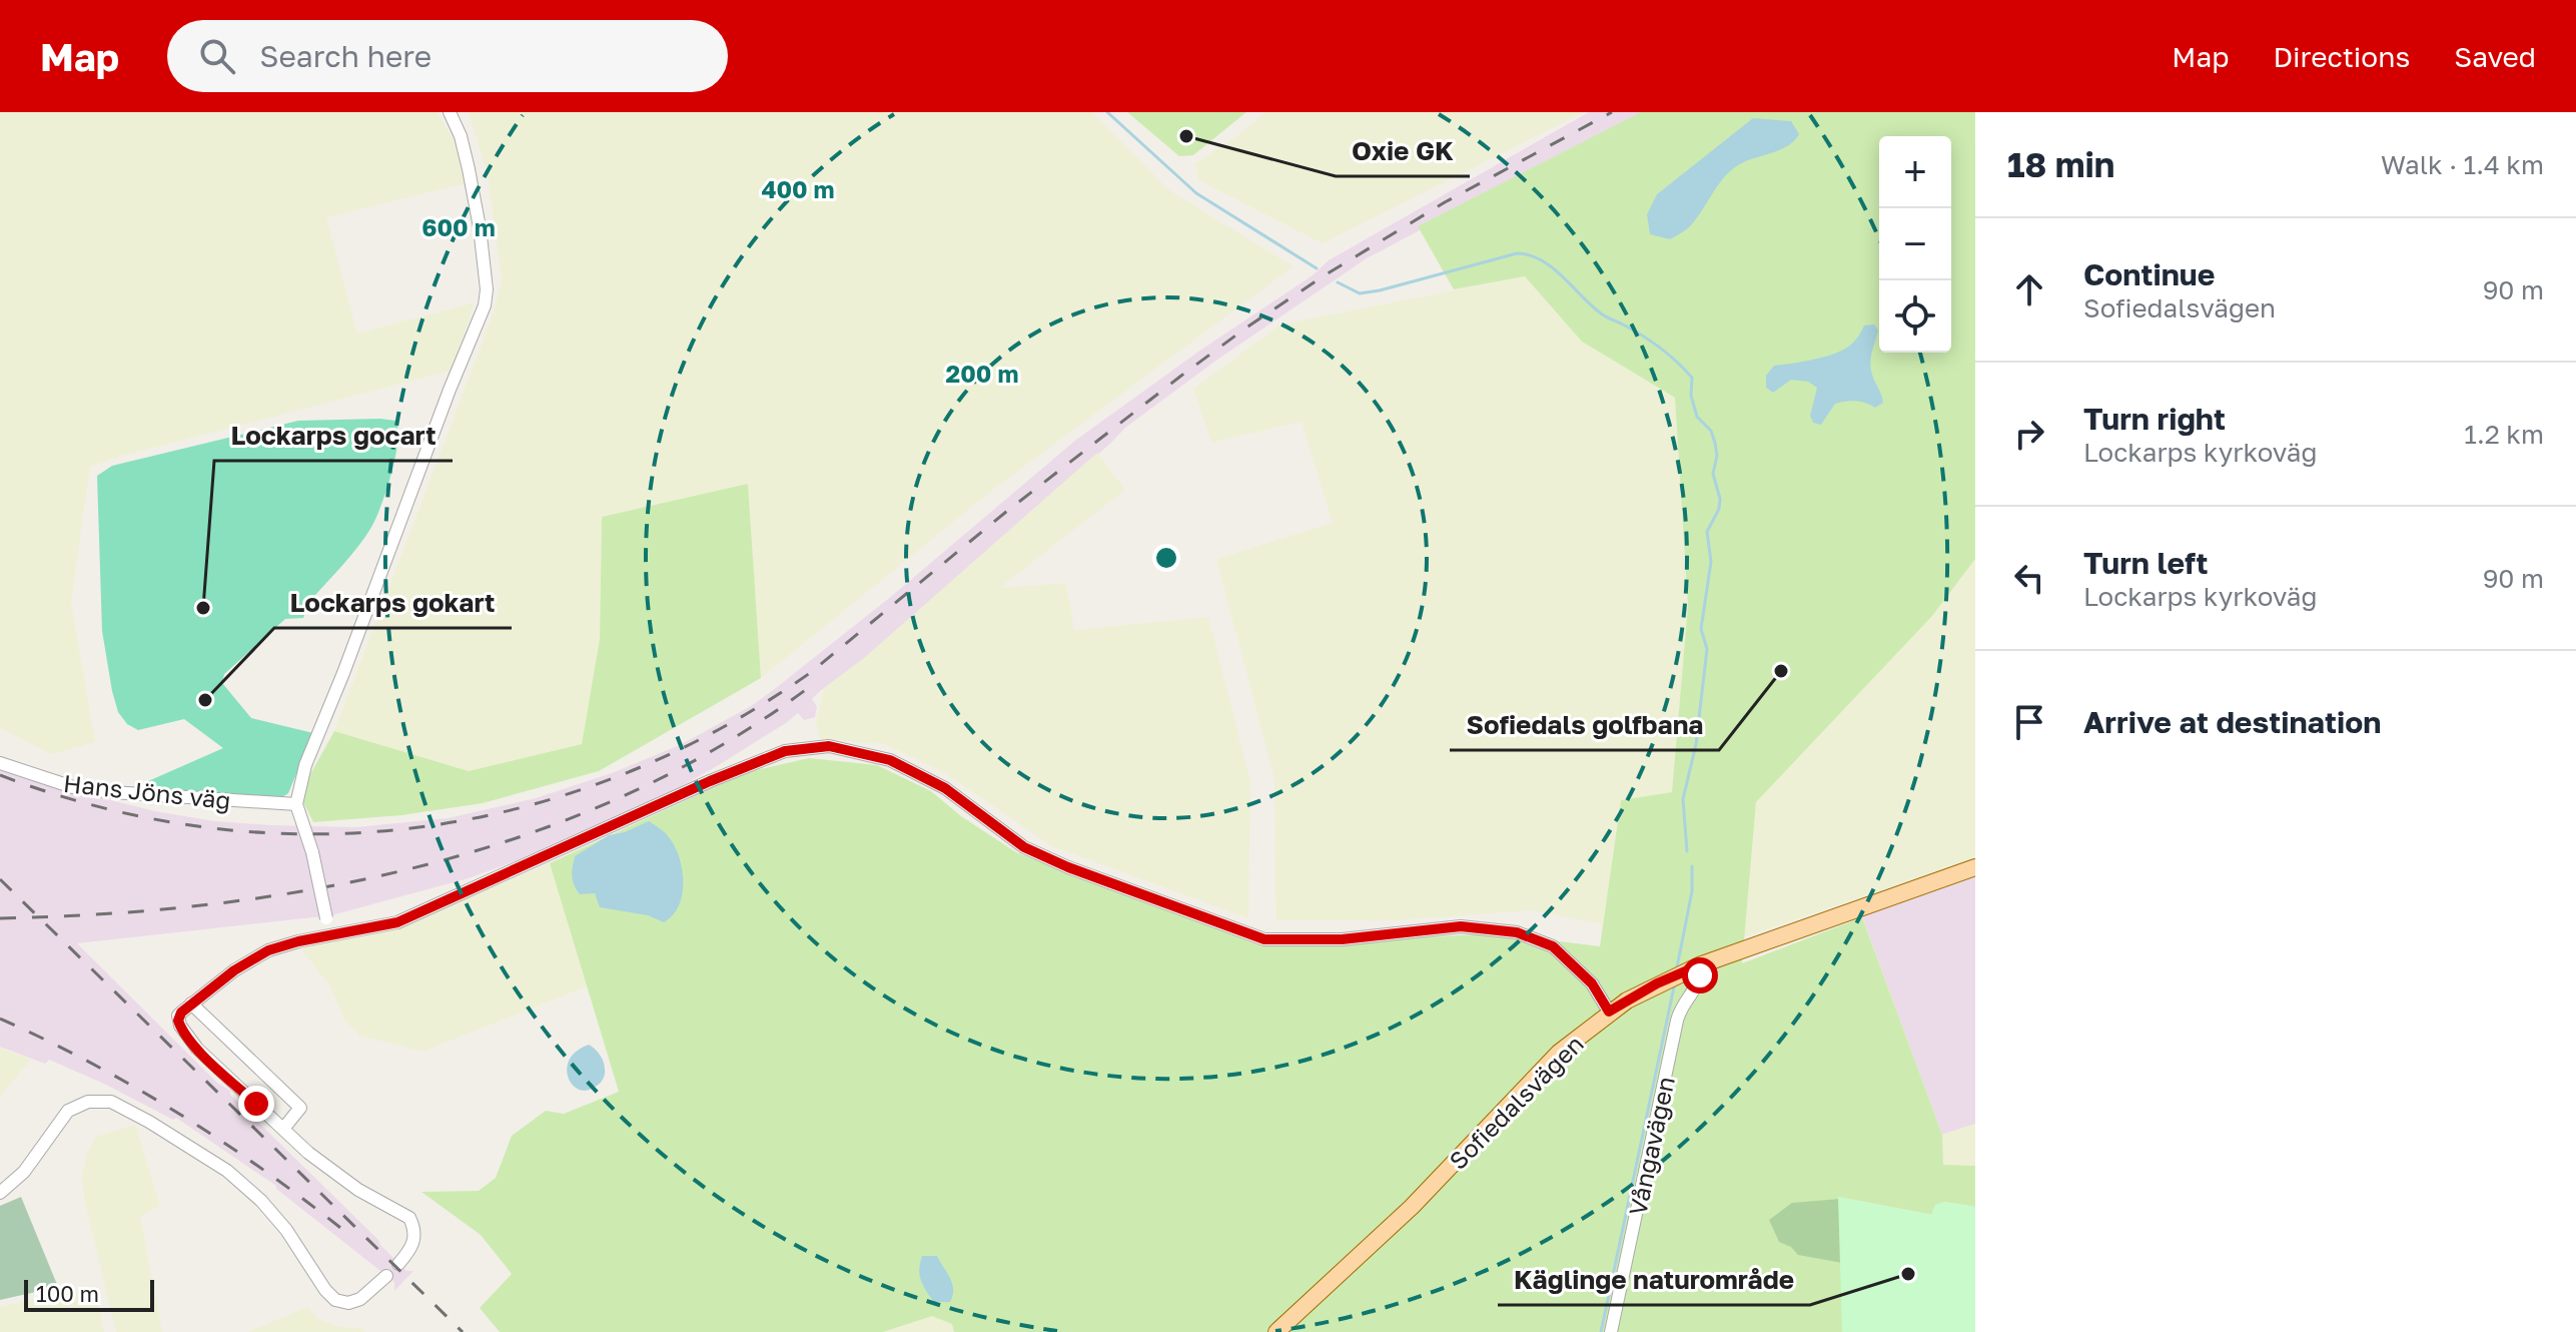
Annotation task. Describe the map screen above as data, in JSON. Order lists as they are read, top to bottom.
{
  "streets": {
    "main road": ["Sofiedalsvägen"],
    "street": ["Hans Jöns väg", "Vångavägen"]
  },
  "crossings": [
    ["Sofiedalsvägen", "Vångavägen"]
  ],
  "places": [
    "Oxie GK",
    "Lockarps gocart",
    "Sofiedals golfbana",
    "Lockarps gokart",
    "Käglinge naturområde"
  ],
  "scale_bar": "100 m",
  "page": {
    "header": "Map",
    "search": "Search here",
    "nav": ["Map", "Directions", "Saved"],
    "heading": ["18 min", "Walk · 1.4 km"],
    "map_buttons": ["+", "−"],
    "list": [
      ["Continue", "Sofiedalsvägen", "90 m"],
      ["Turn right", "Lockarps kyrkoväg", "1.2 km"],
      ["Turn left", "Lockarps kyrkoväg", "90 m"],
      "Arrive at destination"
    ],
    "scale": "100 m"
  },
  "rings": ["400 m", "600 m", "200 m"]
}
